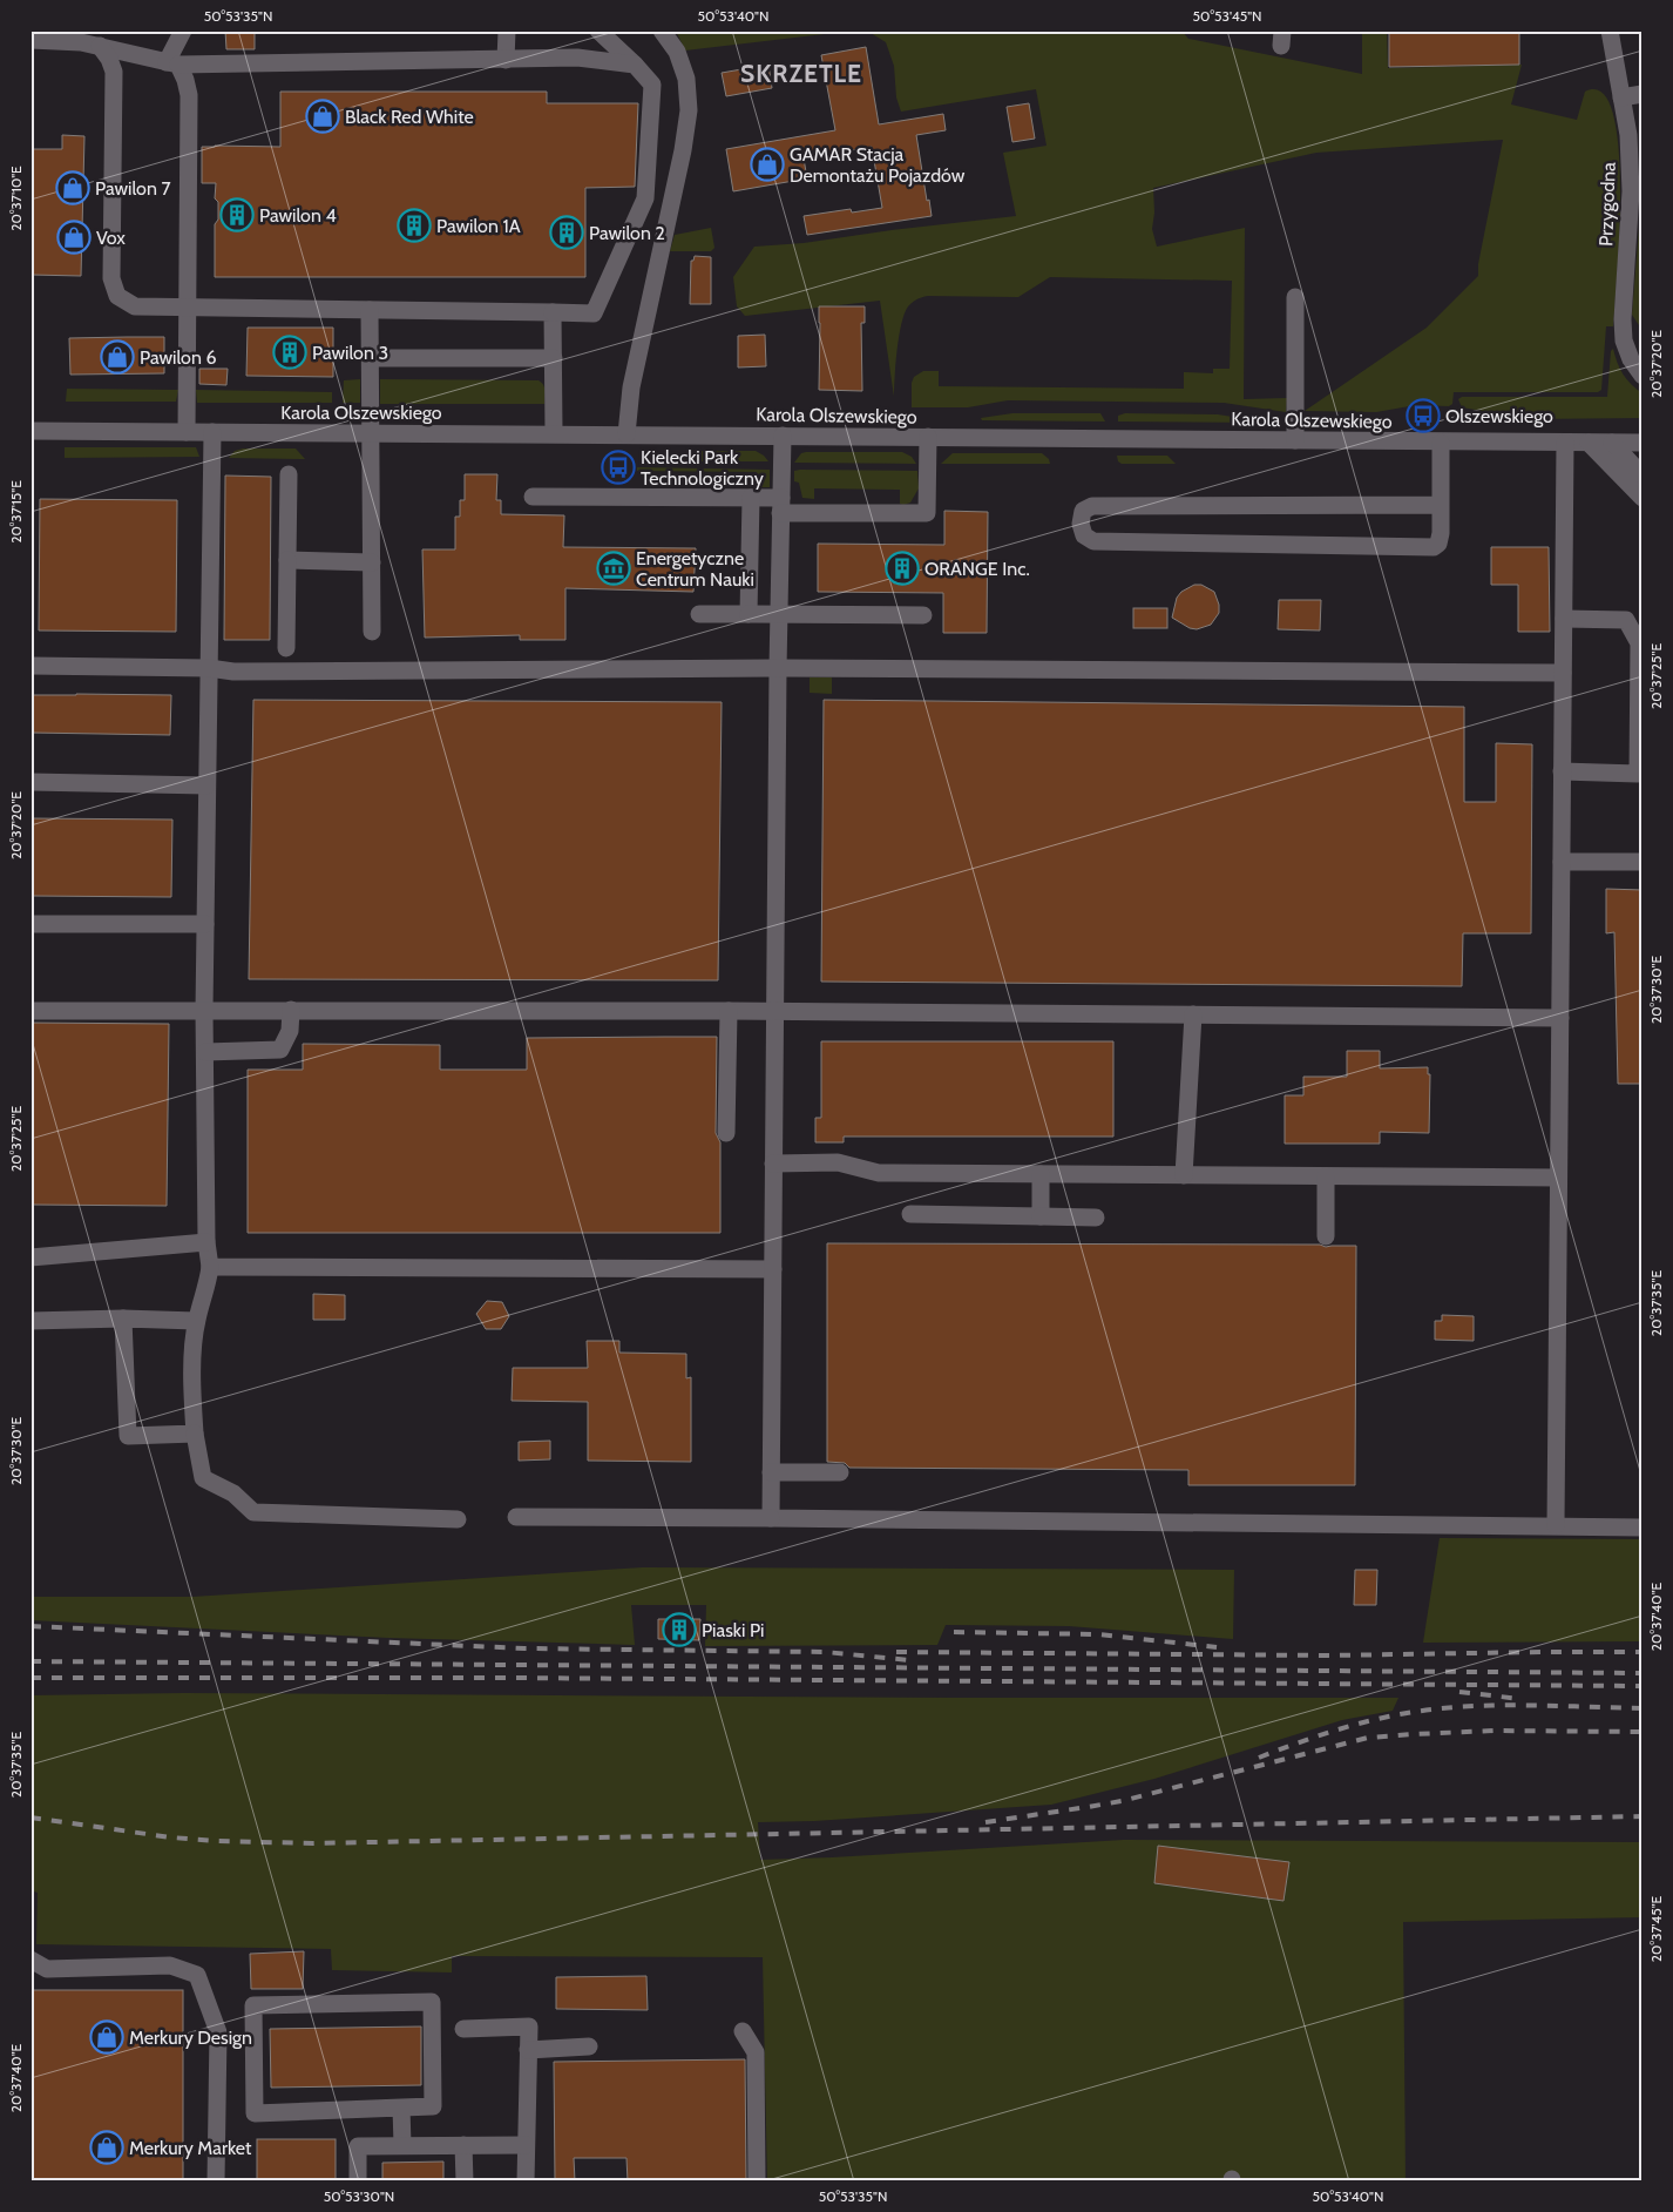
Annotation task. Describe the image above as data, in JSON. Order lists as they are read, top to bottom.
{
  "streets": {
    "street": ["Przygodna", "Karola Olszewskiego"]
  },
  "districts": ["SKRZETLE"],
  "places": {
    "shop": [
      "Black Red White",
      "GAMAR Stacja Demontażu Pojazdów",
      "Pawilon 7",
      "Vox",
      "Pawilon 6",
      "Merkury Design",
      "Merkury Market"
    ],
    "building": [
      "Pawilon 4",
      "Pawilon 1A",
      "Pawilon 2",
      "Pawilon 3",
      "ORANGE Inc.",
      "Piaski Pi"
    ],
    "bus stop": ["Olszewskiego", "Kielecki Park Technologiczny"],
    "museum": ["Energetyczne Centrum Nauki"]
  },
  "coordinates": [
    "50°53'35\"N",
    "50°53'40\"N",
    "50°53'45\"N",
    "20°37'10\"E",
    "20°37'20\"E",
    "20°37'15\"E",
    "20°37'25\"E",
    "20°37'30\"E",
    "20°37'35\"E",
    "20°37'40\"E",
    "20°37'45\"E",
    "50°53'30\"N"
  ]
}
